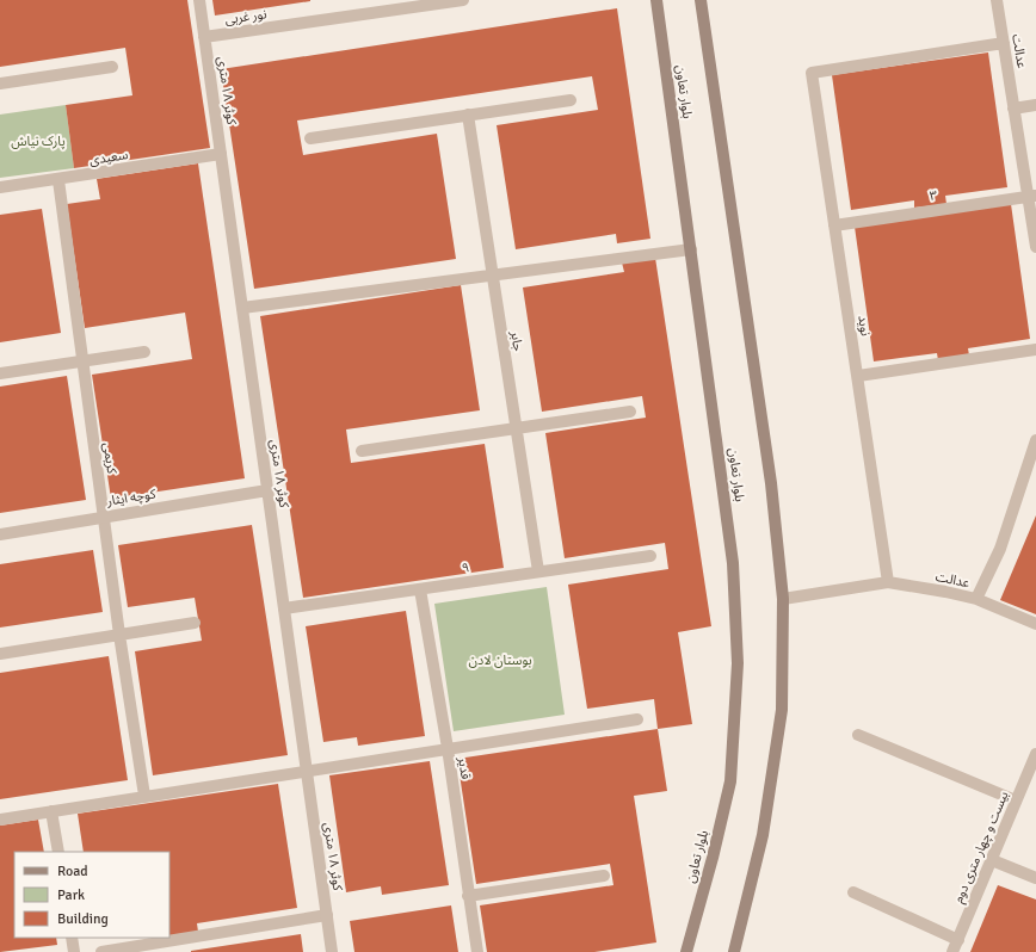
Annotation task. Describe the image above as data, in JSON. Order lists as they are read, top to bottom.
{
  "streets": {
    "main road": ["بلوار تعاون"],
    "street": [
      "نور غربی",
      "عدالت",
      "کوثر ۱۸ متری",
      "سعیدی",
      "۳",
      "نوید",
      "جابر",
      "کریمی",
      "کوچه ایثار",
      "۹",
      "قدیر",
      "بیست و چهار متری دوم"
    ]
  },
  "crossings": [
    ["نور غربی", "کوثر ۱۸ متری"],
    ["عدالت", "۳"],
    ["عدالت", "نوید"],
    ["کوثر ۱۸ متری", "سعیدی"],
    ["کوثر ۱۸ متری", "کوچه ایثار"],
    ["کوثر ۱۸ متری", "۹"],
    ["سعیدی", "کریمی"],
    ["۳", "نوید"],
    ["جابر", "۹"],
    ["کریمی", "کوچه ایثار"],
    ["۹", "قدیر"]
  ],
  "parks": ["پارک نیاش", "بوستان لادن"],
  "legend": ["Road", "Park", "Building"]
}
